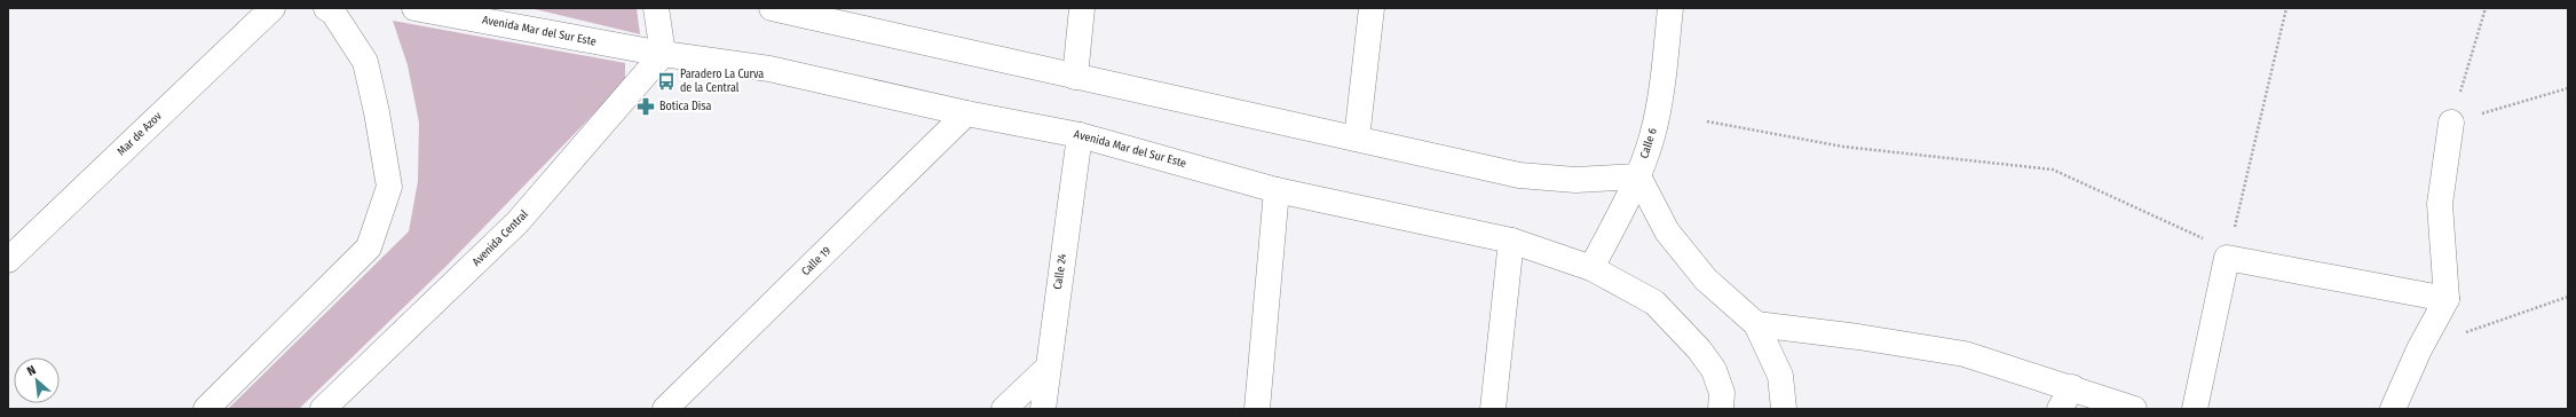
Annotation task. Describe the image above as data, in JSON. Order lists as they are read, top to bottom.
{
  "streets": {
    "street": [
      "Avenida Mar del Sur Este",
      "Mar de Azov",
      "Calle 6",
      "Avenida Central",
      "Calle 19",
      "Calle 24"
    ]
  },
  "crossings": [
    ["Avenida Mar del Sur Este", "Calle 6"],
    ["Avenida Mar del Sur Este", "Avenida Central"],
    ["Avenida Mar del Sur Este", "Calle 19"],
    ["Avenida Mar del Sur Este", "Calle 24"]
  ],
  "places": {
    "bus stop": ["Paradero La Curva de la Central"],
    "pharmacy": ["Botica Disa"]
  },
  "north": "top left"
}
